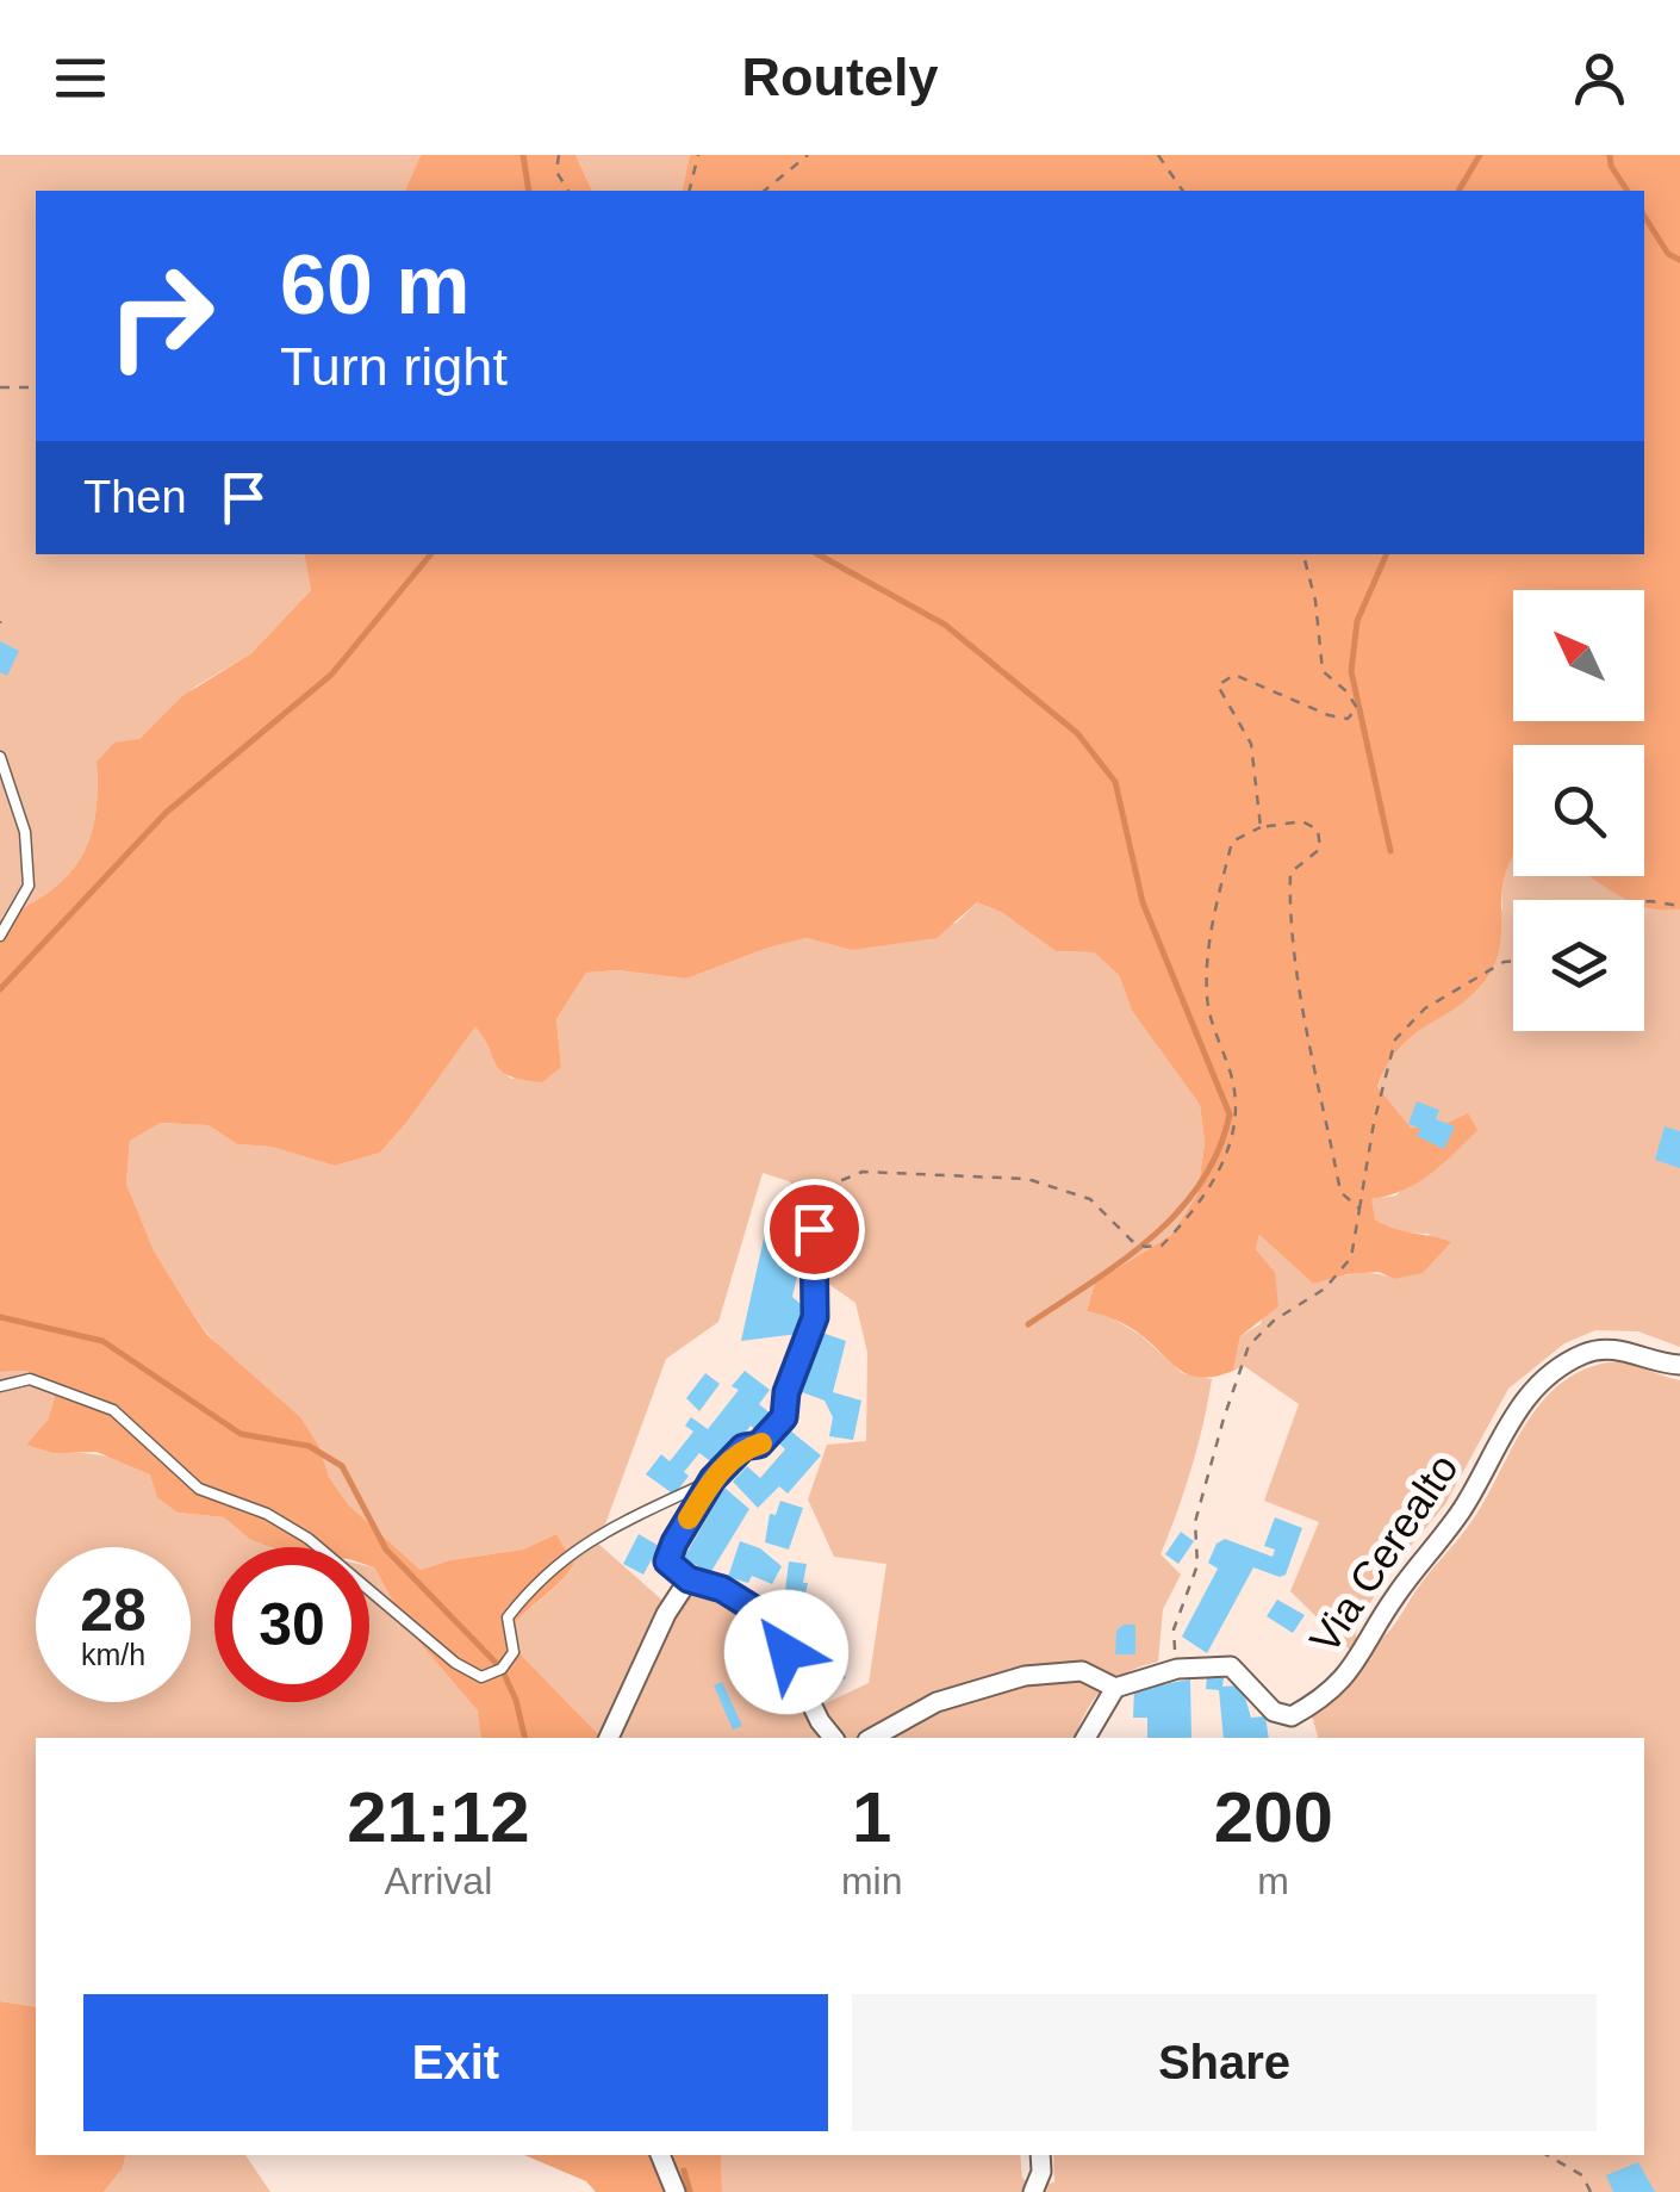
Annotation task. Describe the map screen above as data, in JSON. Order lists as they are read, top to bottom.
{
  "streets": {
    "street": ["Via Cerealto"]
  },
  "north": "top left",
  "page": {
    "header": "Routely",
    "turn": ["60 m", "Turn right"],
    "then": "Then",
    "speed": "28 km/h",
    "limit": "30",
    "eta": [
      "21:12",
      "Arrival",
      "1",
      "min",
      "200",
      "m"
    ],
    "buttons": ["Exit", "Share"]
  }
}
